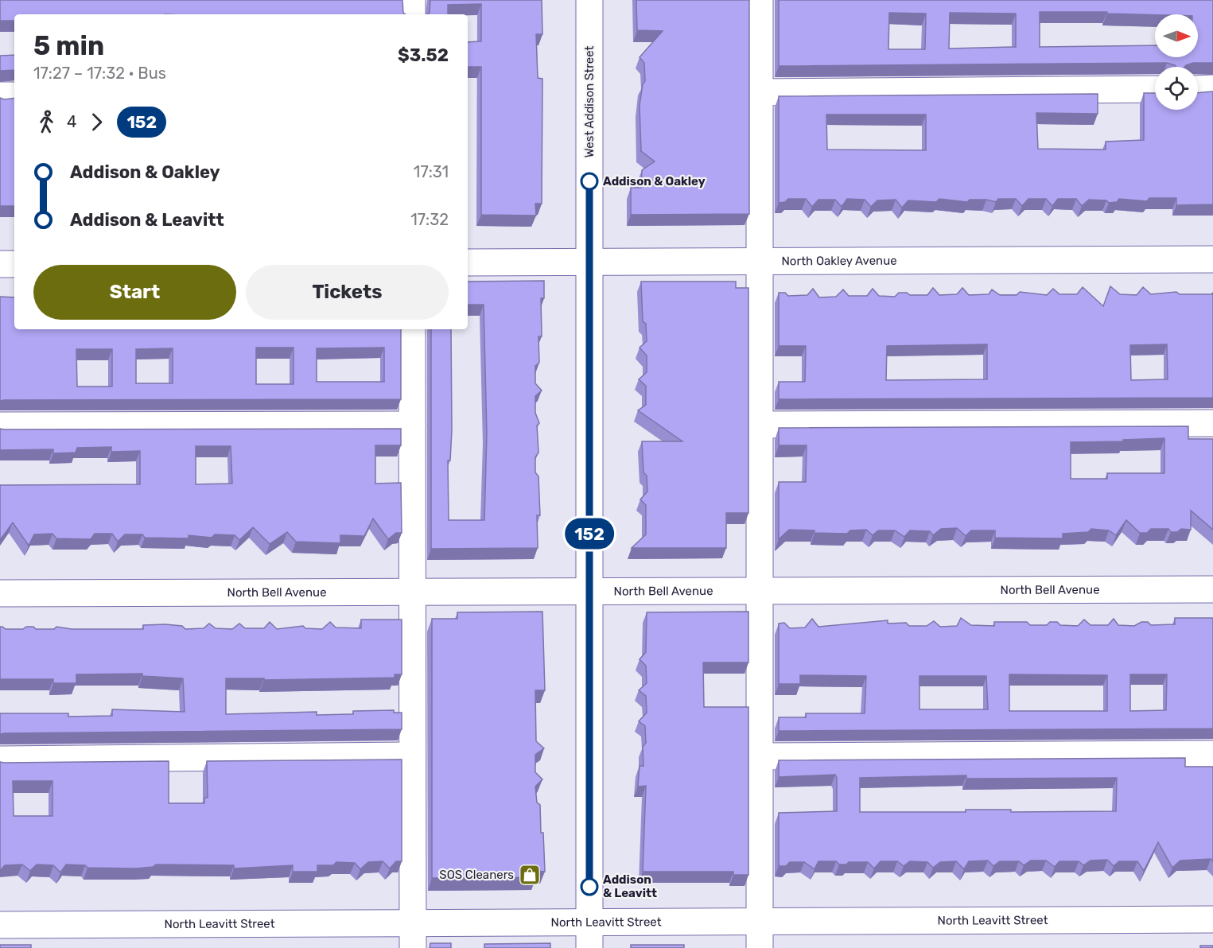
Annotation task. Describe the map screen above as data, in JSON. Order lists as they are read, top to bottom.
{
  "streets": {
    "street": [
      "West Addison Street",
      "North Oakley Avenue",
      "North Bell Avenue",
      "North Leavitt Street"
    ]
  },
  "crossings": [
    ["West Addison Street", "North Oakley Avenue"],
    ["West Addison Street", "North Bell Avenue"],
    ["West Addison Street", "North Leavitt Street"]
  ],
  "places": {
    "other": ["Addison & Oakley", "Addison & Leavitt"],
    "shop": ["SOS Cleaners"]
  },
  "lines": ["bus line 152"],
  "north": "right",
  "page": {
    "on_map": "152",
    "heading": ["5 min", "17:27 – 17:32 · Bus", "$3.52"],
    "legs": ["4", "152"],
    "list": [
      {
        "name": "Addison & Oakley",
        "value": "17:31"
      },
      {
        "name": "Addison & Leavitt",
        "value": "17:32"
      }
    ],
    "buttons": ["Start", "Tickets"]
  }
}
